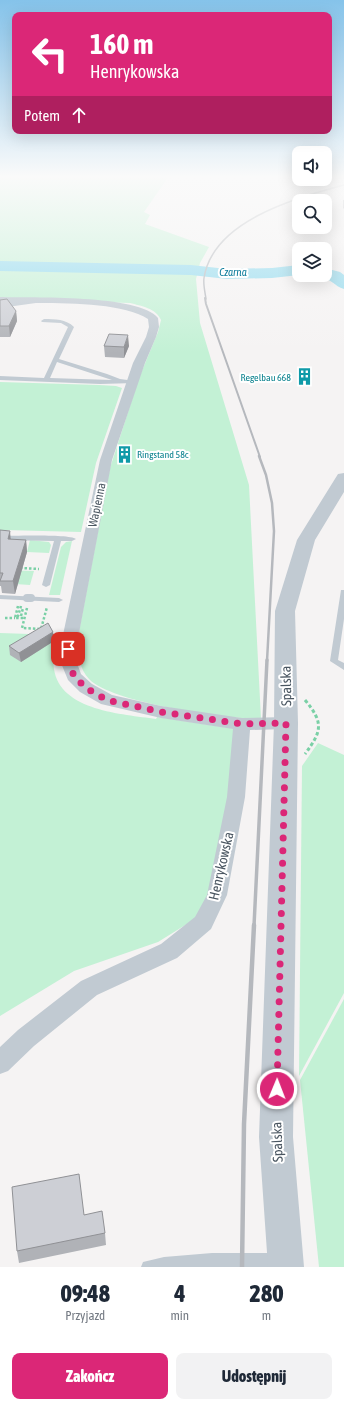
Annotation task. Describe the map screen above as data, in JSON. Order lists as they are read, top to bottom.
{
  "streets": {
    "street": ["Wapienna", "Spalska", "Henrykowska"]
  },
  "crossings": [
    ["Wapienna", "Henrykowska"]
  ],
  "water": ["Czarna"],
  "places": {
    "building": ["Regelbau 668", "Ringstand 58c"]
  },
  "page": {
    "turn": ["160 m", "Henrykowska"],
    "then": "Potem",
    "eta": [
      "09:48",
      "Przyjazd",
      "4",
      "min",
      "280",
      "m"
    ],
    "buttons": ["Zakończ", "Udostępnij"]
  }
}
